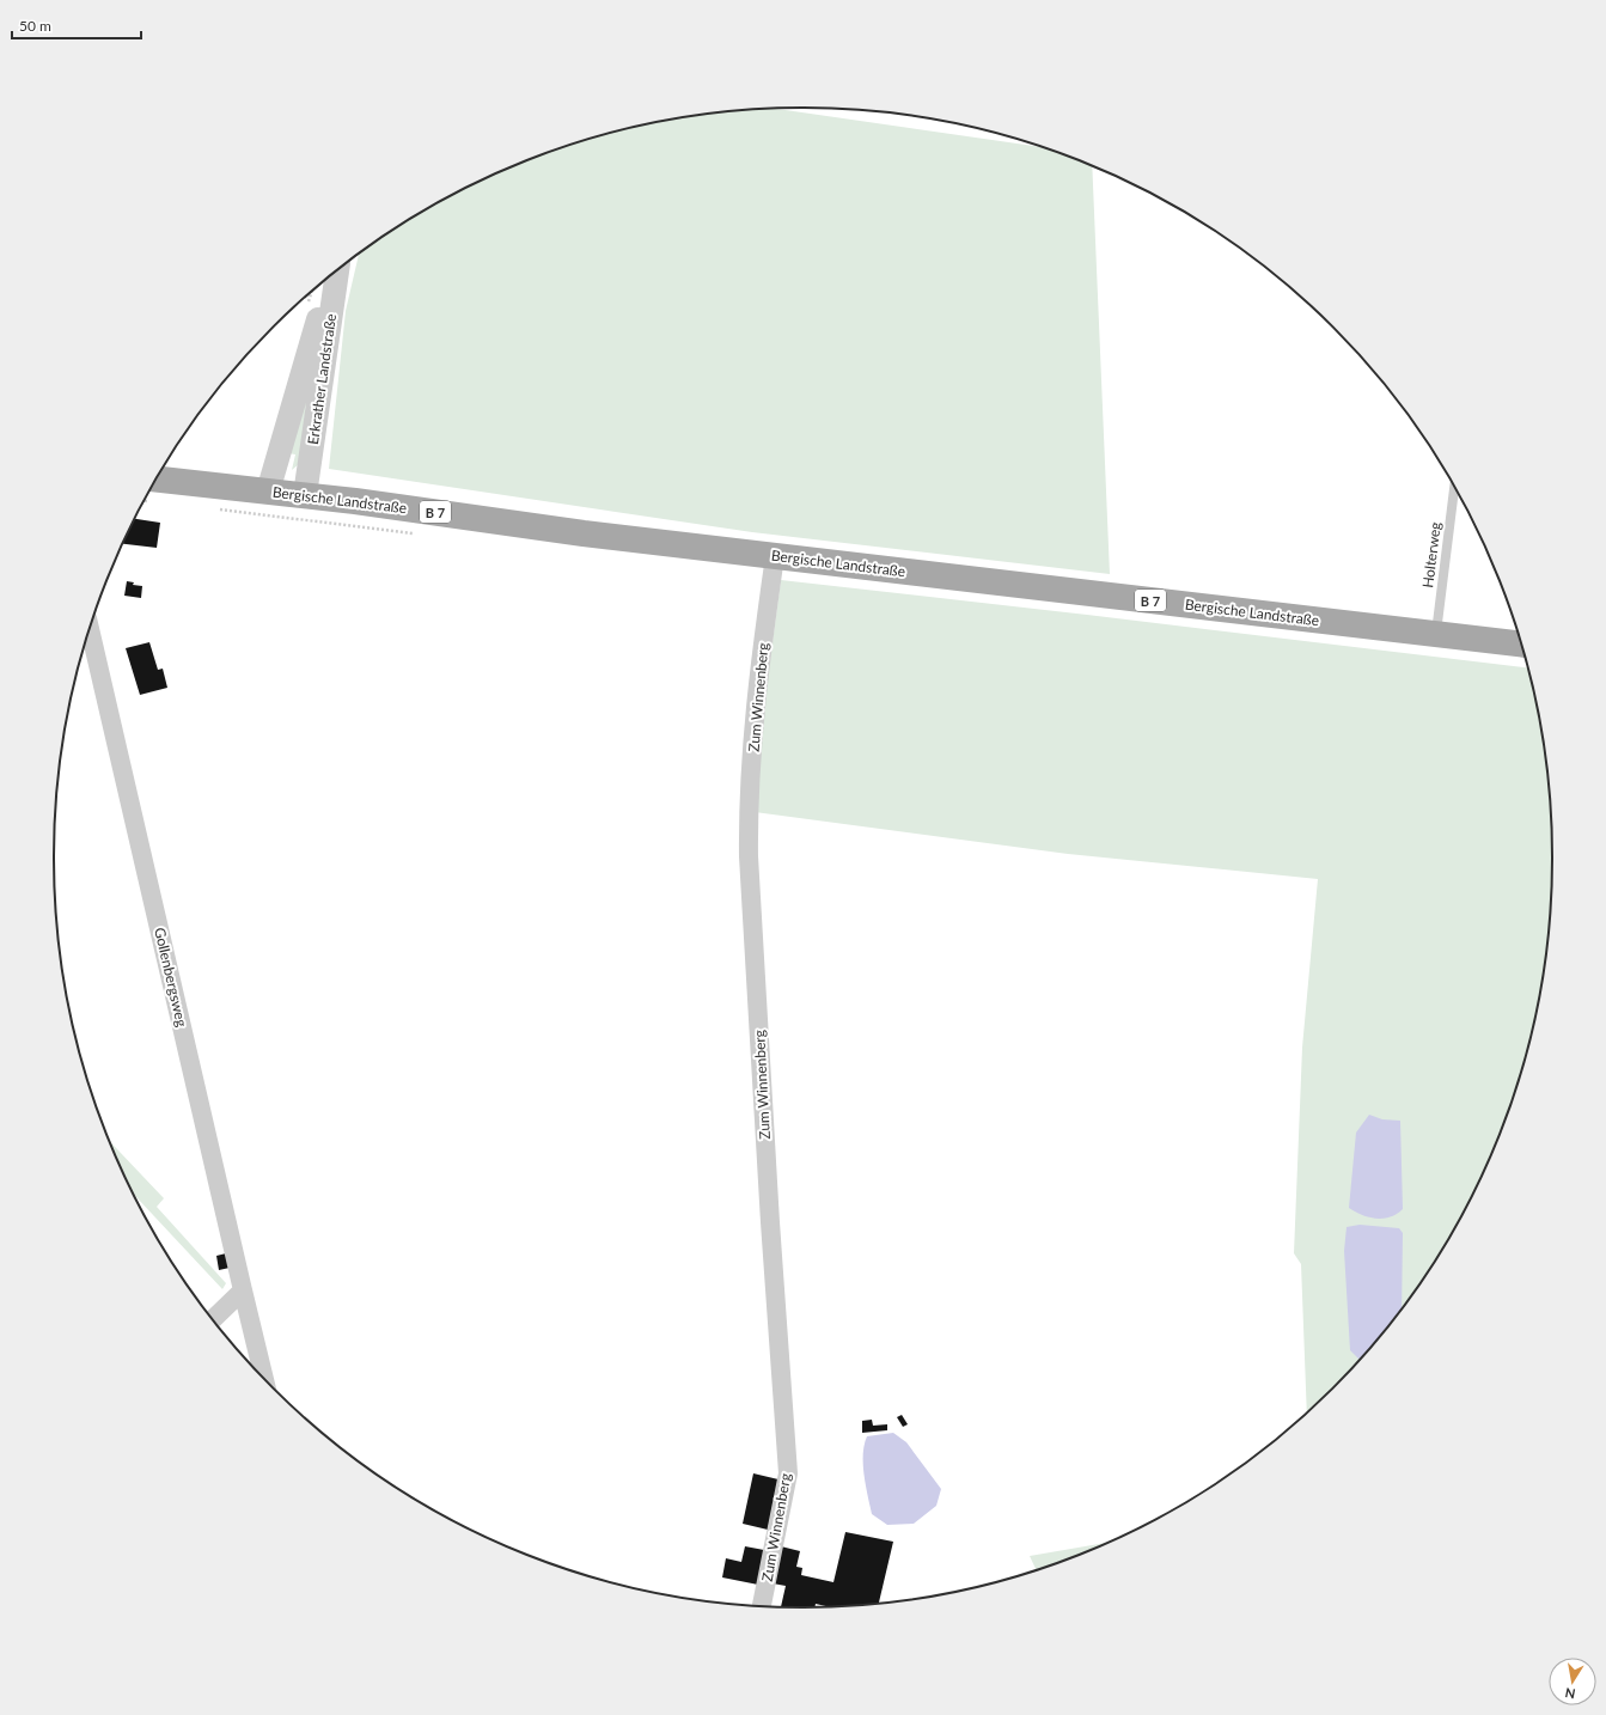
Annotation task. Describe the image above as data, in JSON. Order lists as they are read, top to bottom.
{
  "streets": {
    "main road": ["Bergische Landstraße", "B 7"],
    "street": ["Erkrather Landstraße", "Zum Winnenberg", "Gollenbergsweg"],
    "lane": ["Holterweg"]
  },
  "crossings": [
    ["Erkrather Landstraße", "Bergische Landstraße"],
    ["Bergische Landstraße", "Holterweg"],
    ["Bergische Landstraße", "Zum Winnenberg"]
  ],
  "scale_bar": "50 m",
  "north": "bottom"
}
